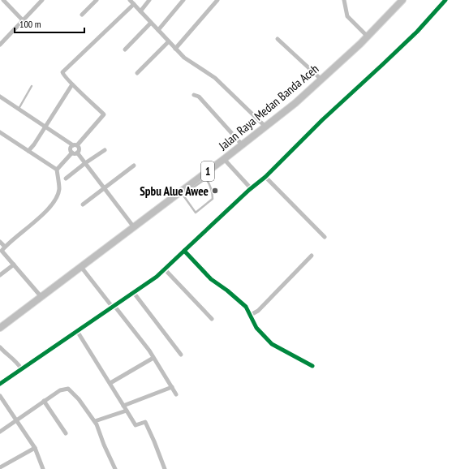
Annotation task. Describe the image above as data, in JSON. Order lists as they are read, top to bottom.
{
  "streets": {
    "highway": ["Jalan Raya Medan Banda Aceh", "1"]
  },
  "places": ["Spbu Alue Awee"],
  "scale_bar": "100 m"
}
